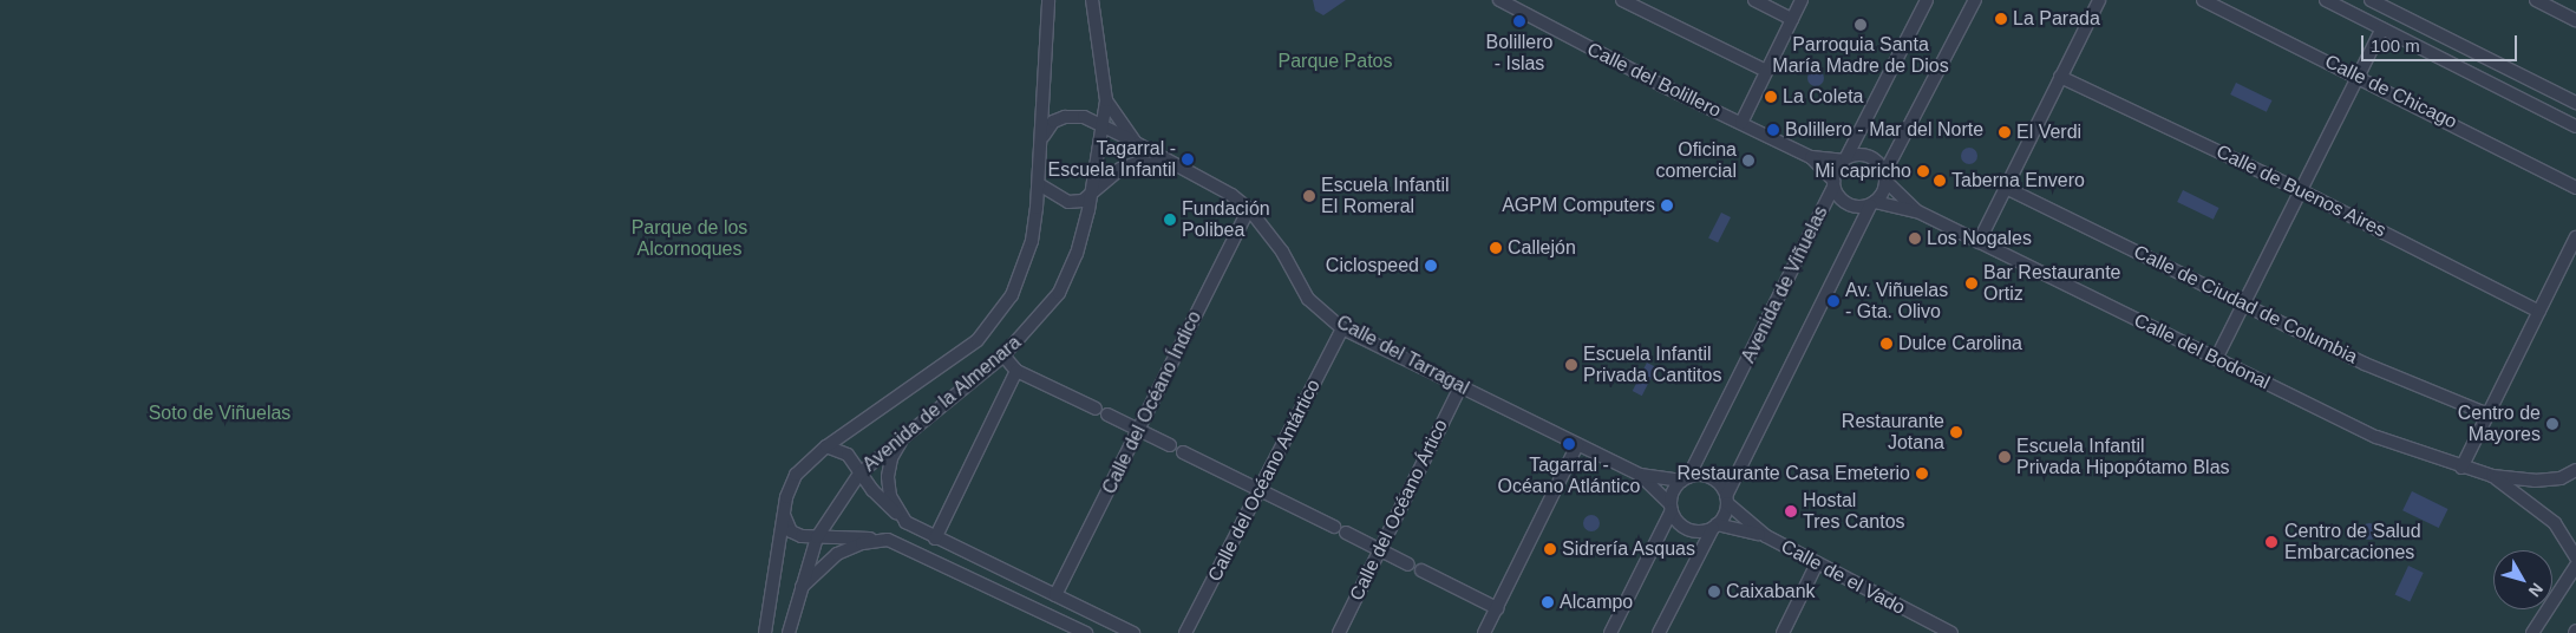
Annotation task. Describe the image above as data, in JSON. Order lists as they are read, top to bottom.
{
  "streets": {
    "street": [
      "Calle del Bolillero",
      "Calle de Chicago",
      "Calle de Buenos Aires",
      "Avenida de Viñuelas",
      "Calle de Ciudad de Columbia",
      "Calle del Bodonal",
      "Calle del Tarragal",
      "Calle del Océano Índico",
      "Avenida de la Almenara",
      "Calle del Océano Antártico",
      "Calle del Océano Ártico",
      "Calle de el Vado"
    ]
  },
  "crossings": [
    ["Avenida de Viñuelas", "Calle del Bodonal"],
    ["Avenida de Viñuelas", "Calle del Tarragal"],
    ["Calle del Tarragal", "Calle del Océano Índico"],
    ["Calle del Tarragal", "Avenida de la Almenara"],
    ["Calle del Tarragal", "Calle del Océano Antártico"],
    ["Calle del Tarragal", "Calle del Océano Ártico"]
  ],
  "parks": ["Parque Patos", "Parque de los Alcornoques", "Soto de Viñuelas"],
  "places": [
    "La Parada",
    "Bolillero - Islas",
    "Parroquia Santa María Madre de Dios",
    "La Coleta",
    "Bolillero - Mar del Norte",
    "El Verdi",
    "Tagarral - Escuela Infantil",
    "Oficina comercial",
    "Mi capricho",
    "Taberna Envero",
    "Escuela Infantil El Romeral",
    "AGPM Computers",
    "Fundación Polibea",
    "Los Nogales",
    "Callejón",
    "Ciclospeed",
    "Bar Restaurante Ortiz",
    "Av. Viñuelas - Gta. Olivo",
    "Dulce Carolina",
    "Escuela Infantil Privada Cantitos",
    "Centro de Mayores",
    "Restaurante Jotana",
    "Tagarral - Océano Atlántico",
    "Escuela Infantil Privada Hipopótamo Blas",
    "Restaurante Casa Emeterio",
    "Hostal Tres Cantos",
    "Centro de Salud Embarcaciones",
    "Sidrería Asquas",
    "Caixabank",
    "Alcampo"
  ],
  "scale_bar": "100 m",
  "north": "bottom right"
}
